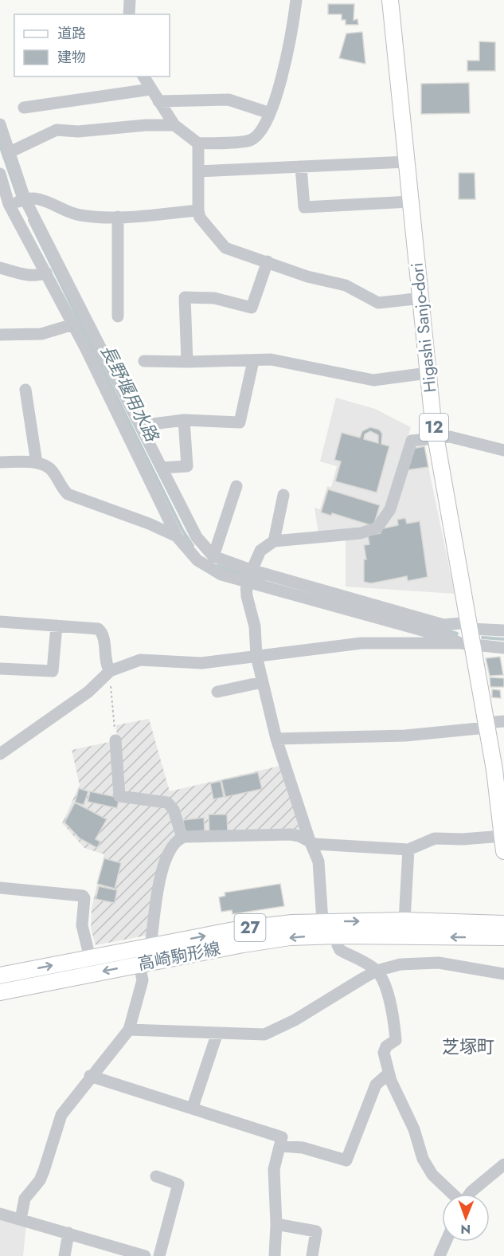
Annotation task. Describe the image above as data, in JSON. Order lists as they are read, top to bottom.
{
  "streets": {
    "main road": [
      "Higashi Sanjo-dori",
      "12",
      "27",
      "高崎駒形線"
    ]
  },
  "districts": ["芝塚町"],
  "water": ["長野堰用水路"],
  "legend": ["道路", "建物"],
  "north": "bottom"
}
